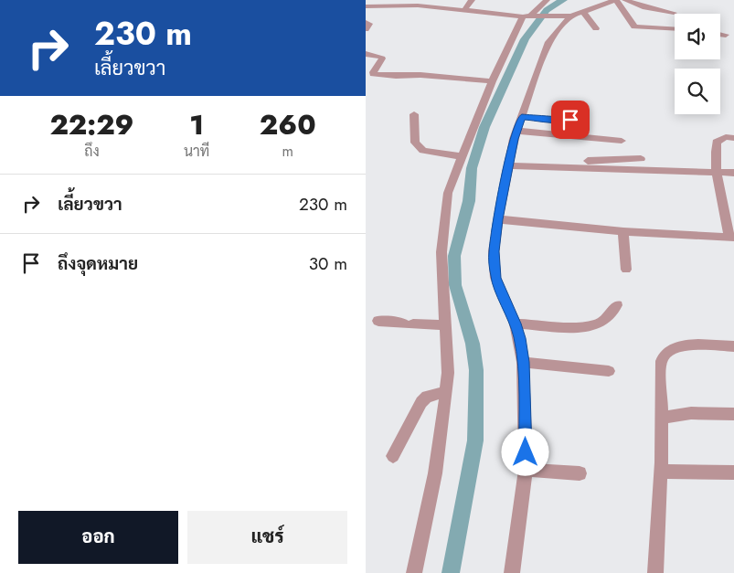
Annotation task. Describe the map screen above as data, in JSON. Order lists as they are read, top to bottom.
{
  "page": {
    "turn": ["230 m", "เลี้ยวขวา"],
    "eta": [
      "22:29",
      "ถึง",
      "1",
      "นาที",
      "260",
      "m"
    ],
    "list": [
      {
        "name": "เลี้ยวขวา",
        "value": "230 m"
      },
      {
        "name": "ถึงจุดหมาย",
        "value": "30 m"
      }
    ],
    "buttons": ["ออก", "แชร์"]
  }
}
